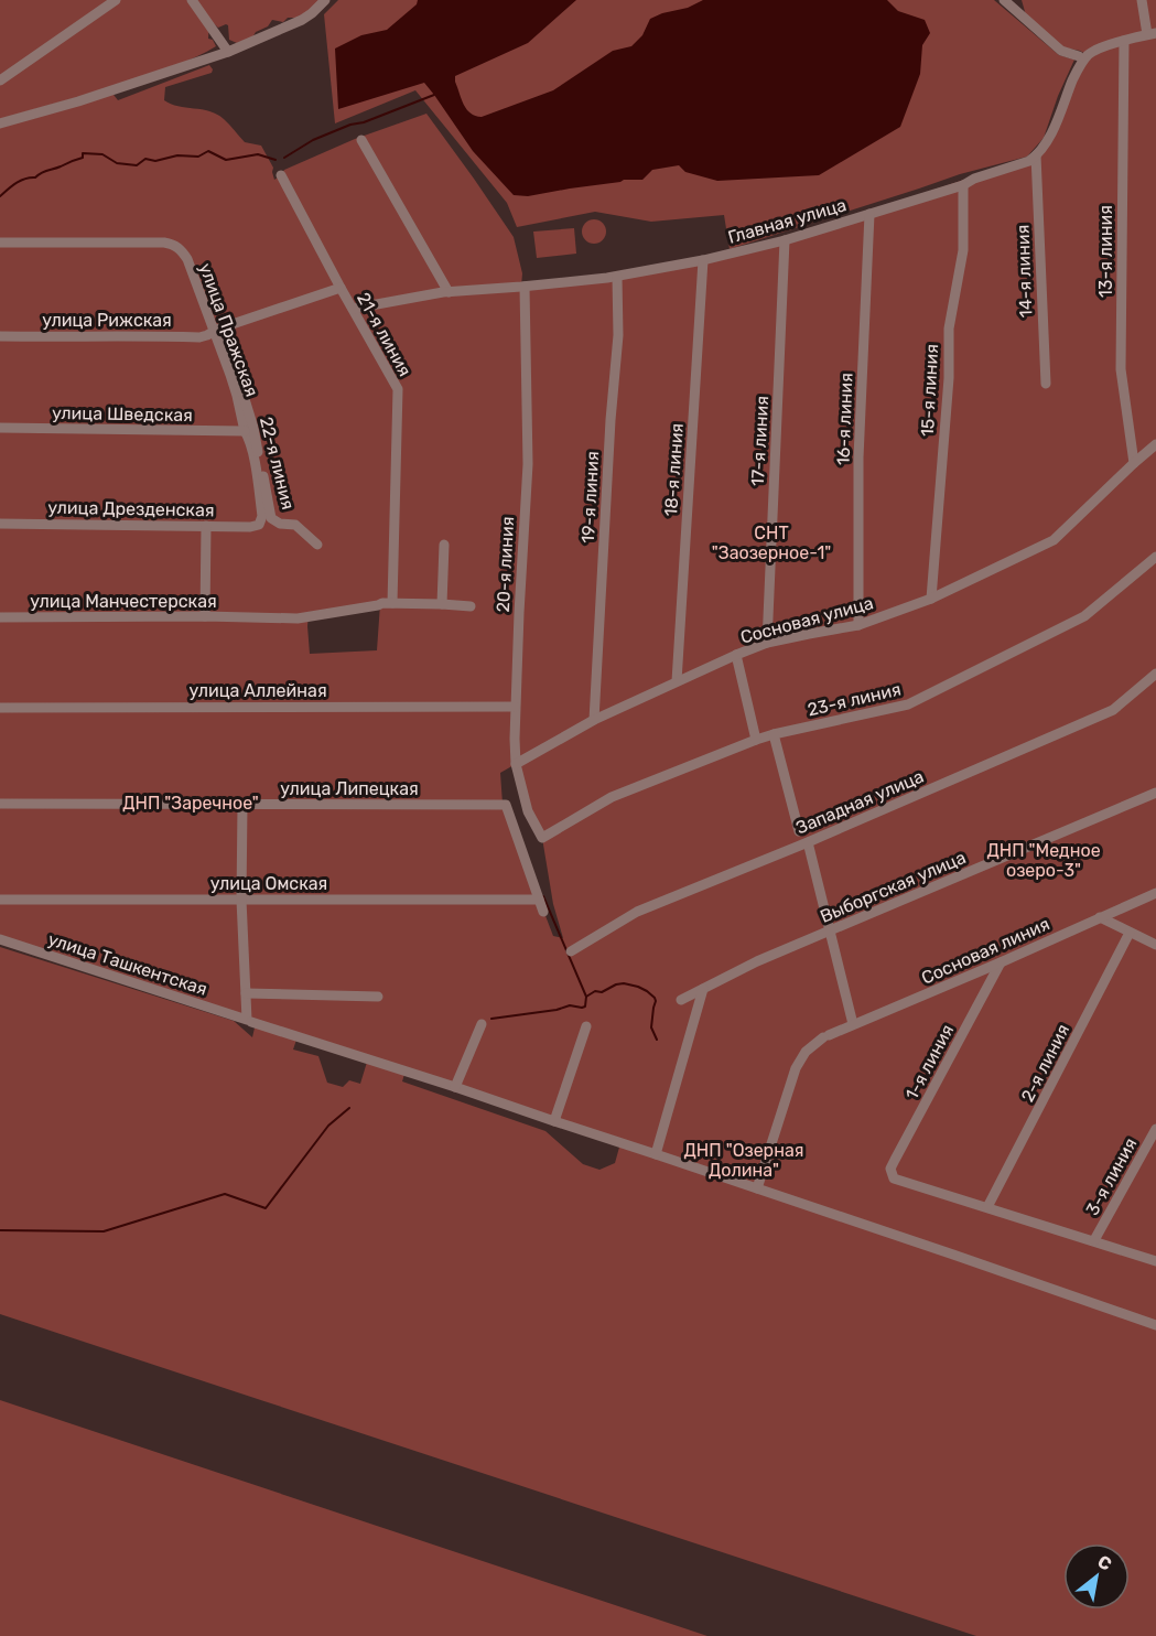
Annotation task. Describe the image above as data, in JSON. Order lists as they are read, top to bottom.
{
  "streets": {
    "street": [
      "Главная улица",
      "13-я линия",
      "14-я линия",
      "улица Рижская",
      "улица Пражская",
      "21-я линия",
      "15-я линия",
      "улица Шведская",
      "16-я линия",
      "17-я линия",
      "22-я линия",
      "18-я линия",
      "19-я линия",
      "улица Дрезденская",
      "20-я линия",
      "улица Манчестерская",
      "Сосновая улица",
      "улица Аллейная",
      "23-я линия",
      "улица Липецкая",
      "Западная улица",
      "улица Омская",
      "Выборгская улица",
      "Сосновая линия",
      "улица Ташкентская",
      "1-я линия",
      "2-я линия",
      "3-я линия"
    ]
  },
  "crossings": [
    ["Главная улица", "14-я линия"],
    ["Главная улица", "21-я линия"],
    ["Главная улица", "15-я линия"],
    ["Главная улица", "16-я линия"],
    ["Главная улица", "17-я линия"],
    ["Главная улица", "18-я линия"],
    ["Главная улица", "19-я линия"],
    ["Главная улица", "20-я линия"],
    ["13-я линия", "Сосновая улица"],
    ["улица Рижская", "улица Пражская"],
    ["улица Рижская", "21-я линия"],
    ["улица Рижская", "22-я линия"],
    ["улица Пражская", "улица Шведская"],
    ["улица Пражская", "22-я линия"],
    ["улица Пражская", "улица Дрезденская"],
    ["21-я линия", "улица Манчестерская"],
    ["15-я линия", "Сосновая улица"],
    ["16-я линия", "Сосновая улица"],
    ["17-я линия", "Сосновая улица"],
    ["18-я линия", "Сосновая улица"],
    ["19-я линия", "Сосновая улица"],
    ["20-я линия", "Сосновая улица"],
    ["20-я линия", "улица Аллейная"],
    ["20-я линия", "23-я линия"],
    ["улица Липецкая", "улица Омская"],
    ["Сосновая линия", "улица Ташкентская"],
    ["Сосновая линия", "1-я линия"],
    ["1-я линия", "2-я линия"]
  ],
  "parks": [
    "СНТ \"Заозерное-1\"",
    "ДНП \"Заречное\"",
    "ДНП \"Медное озеро-3\"",
    "ДНП \"Озерная Долина\""
  ],
  "north": "top right"
}
